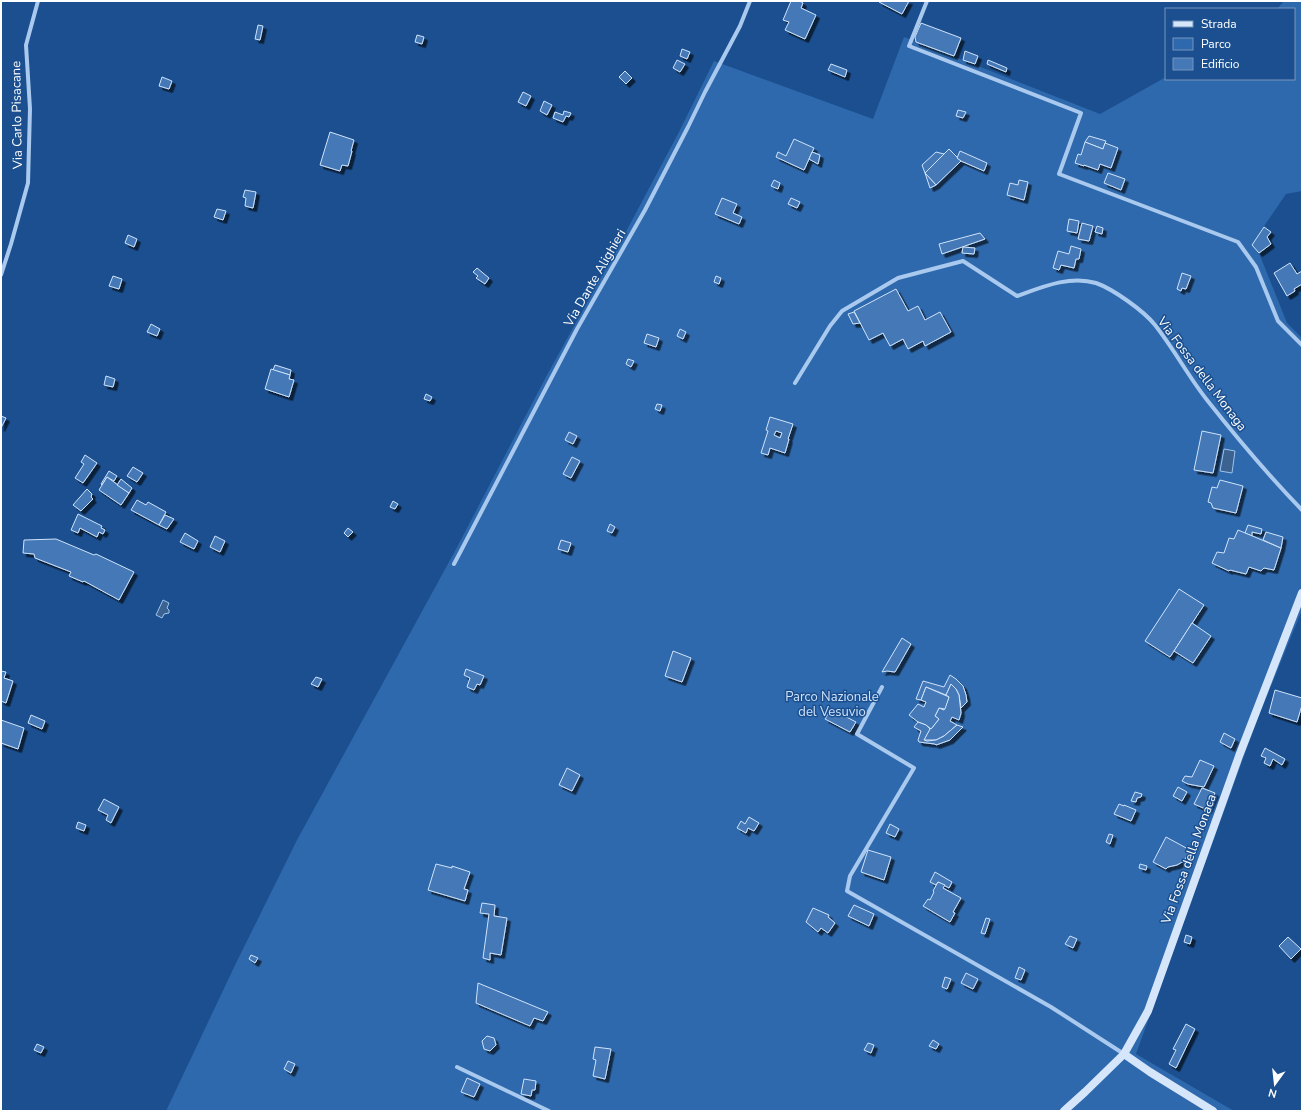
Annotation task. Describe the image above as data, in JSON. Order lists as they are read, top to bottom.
{
  "streets": {
    "street": [
      "Via Carlo Pisacane",
      "Via Dante Alighieri",
      "Via Fossa della Monaga",
      "Via Fossa della Monaca"
    ]
  },
  "parks": ["Parco Nazionale del Vesuvio"],
  "legend": ["Strada", "Parco", "Edificio"],
  "north": "bottom"
}
